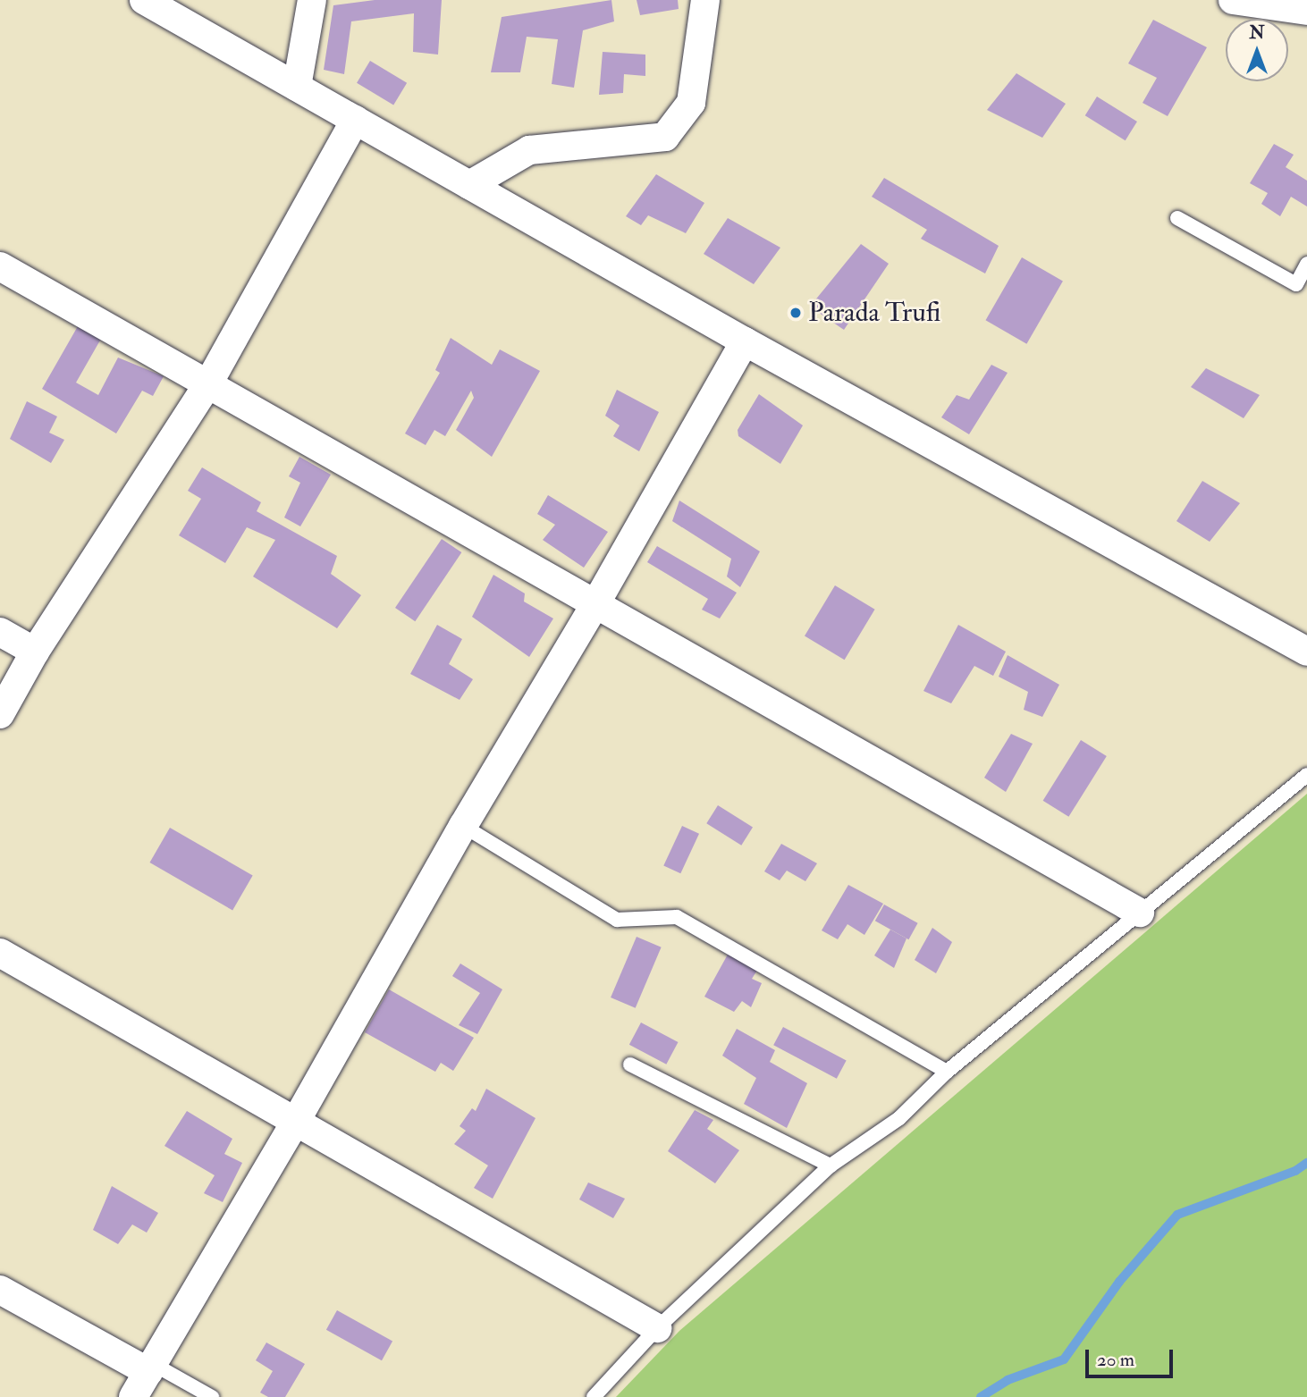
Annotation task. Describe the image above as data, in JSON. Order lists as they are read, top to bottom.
{
  "places": ["Parada Trufi"],
  "scale_bar": "20 m",
  "north": "top"
}
